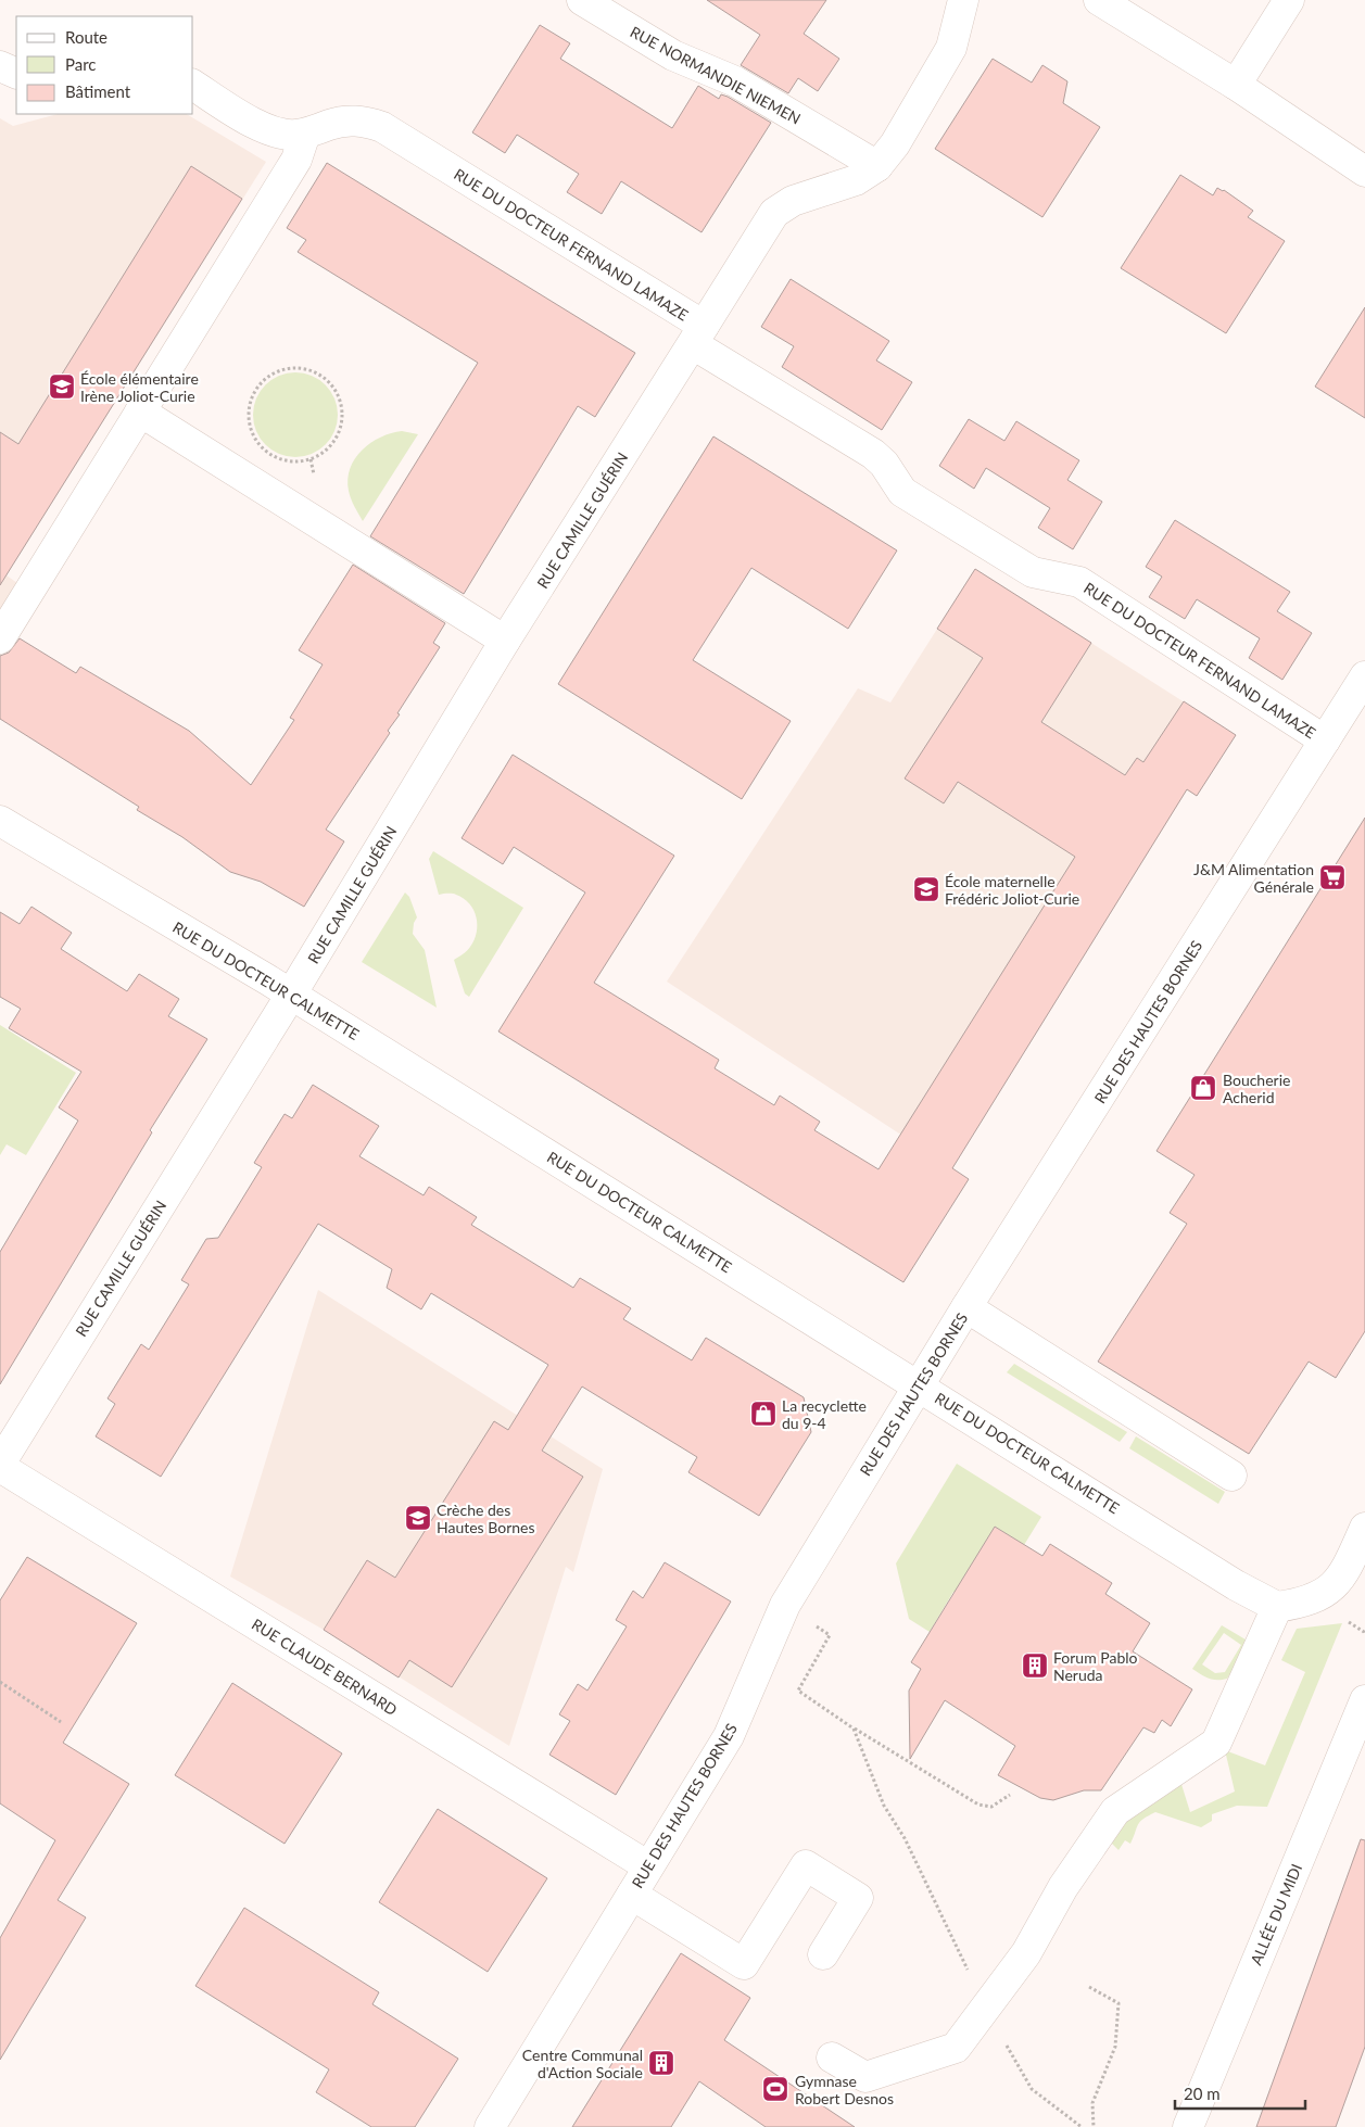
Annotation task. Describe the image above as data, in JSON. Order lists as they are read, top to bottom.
{
  "streets": {
    "street": [
      "RUE NORMANDIE NIEMEN",
      "RUE DU DOCTEUR FERNAND LAMAZE",
      "RUE CAMILLE GUÉRIN",
      "RUE DU DOCTEUR CALMETTE",
      "RUE DES HAUTES BORNES",
      "RUE CLAUDE BERNARD",
      "ALLÉE DU MIDI"
    ]
  },
  "crossings": [
    ["RUE NORMANDIE NIEMEN", "RUE DU DOCTEUR FERNAND LAMAZE"],
    ["RUE DU DOCTEUR FERNAND LAMAZE", "RUE CAMILLE GUÉRIN"],
    ["RUE DU DOCTEUR FERNAND LAMAZE", "RUE DES HAUTES BORNES"],
    ["RUE CAMILLE GUÉRIN", "RUE DU DOCTEUR CALMETTE"],
    ["RUE CAMILLE GUÉRIN", "RUE CLAUDE BERNARD"],
    ["RUE DU DOCTEUR CALMETTE", "RUE DES HAUTES BORNES"],
    ["RUE DES HAUTES BORNES", "RUE CLAUDE BERNARD"]
  ],
  "places": {
    "school or university": ["École élémentaire Irène Joliot-Curie", "École maternelle Frédéric Joliot-Curie", "Crèche des Hautes Bornes"],
    "supermarket": ["J&M Alimentation Générale"],
    "shop": ["Boucherie Acherid", "La recyclette du 9-4"],
    "building": ["Forum Pablo Neruda", "Centre Communal d'Action Sociale"],
    "sports": ["Gymnase Robert Desnos"]
  },
  "legend": ["Route", "Parc", "Bâtiment"],
  "scale_bar": "20 m"
}
